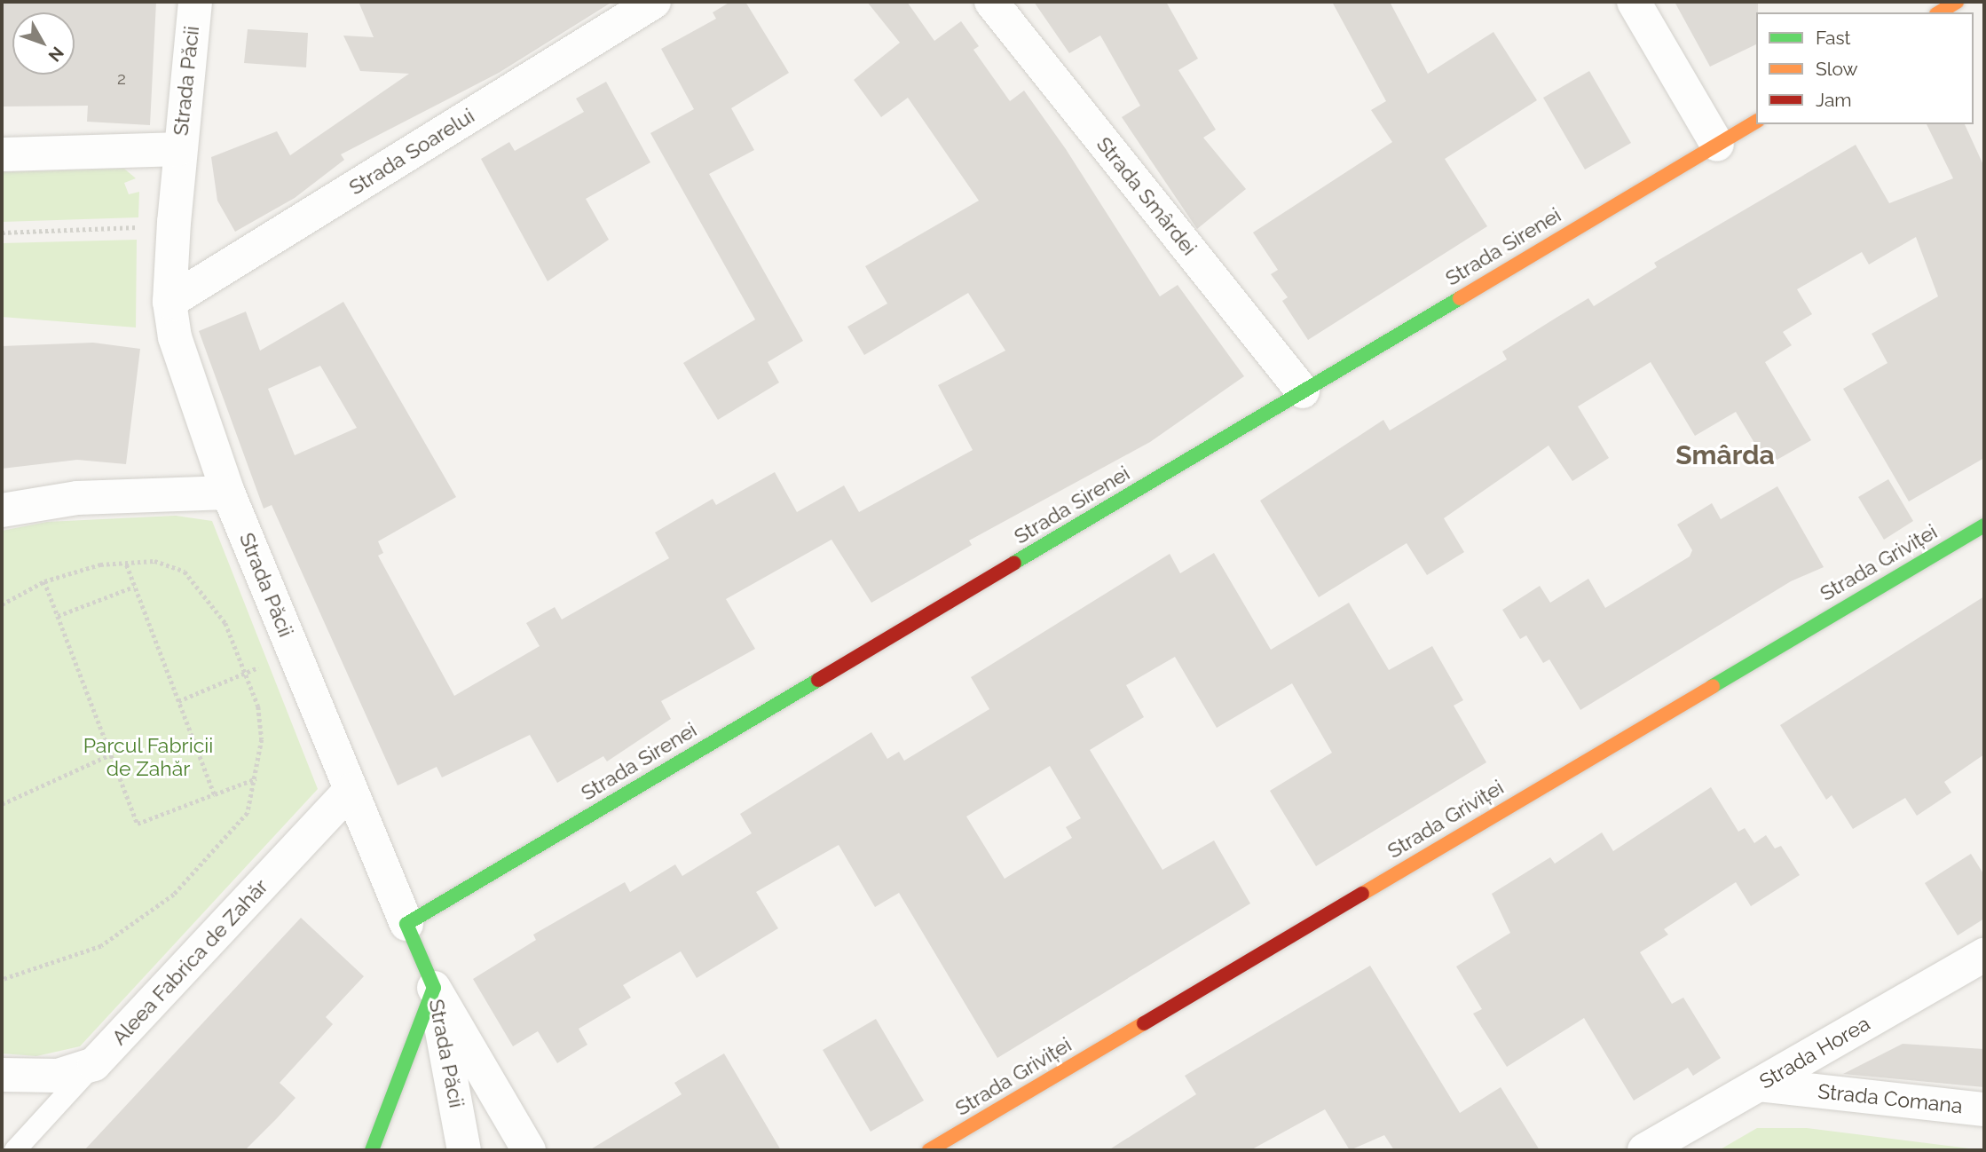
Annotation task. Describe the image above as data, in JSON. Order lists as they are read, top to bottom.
{
  "streets": {
    "street": [
      "Strada Păcii",
      "Strada Soarelui",
      "Strada Smârdei",
      "Strada Sirenei",
      "Strada Griviței",
      "Aleea Fabrica de Zahăr",
      "Strada Horea",
      "Strada Comana"
    ]
  },
  "crossings": [
    ["Strada Păcii", "Strada Soarelui"],
    ["Strada Păcii", "Strada Sirenei"],
    ["Strada Păcii", "Aleea Fabrica de Zahăr"],
    ["Strada Smârdei", "Strada Sirenei"],
    ["Strada Horea", "Strada Comana"]
  ],
  "districts": ["Smârda"],
  "parks": ["Parcul Fabricii de Zahăr"],
  "house_numbers": ["2"],
  "legend": ["Fast", "Slow", "Jam"],
  "north": "bottom right"
}
